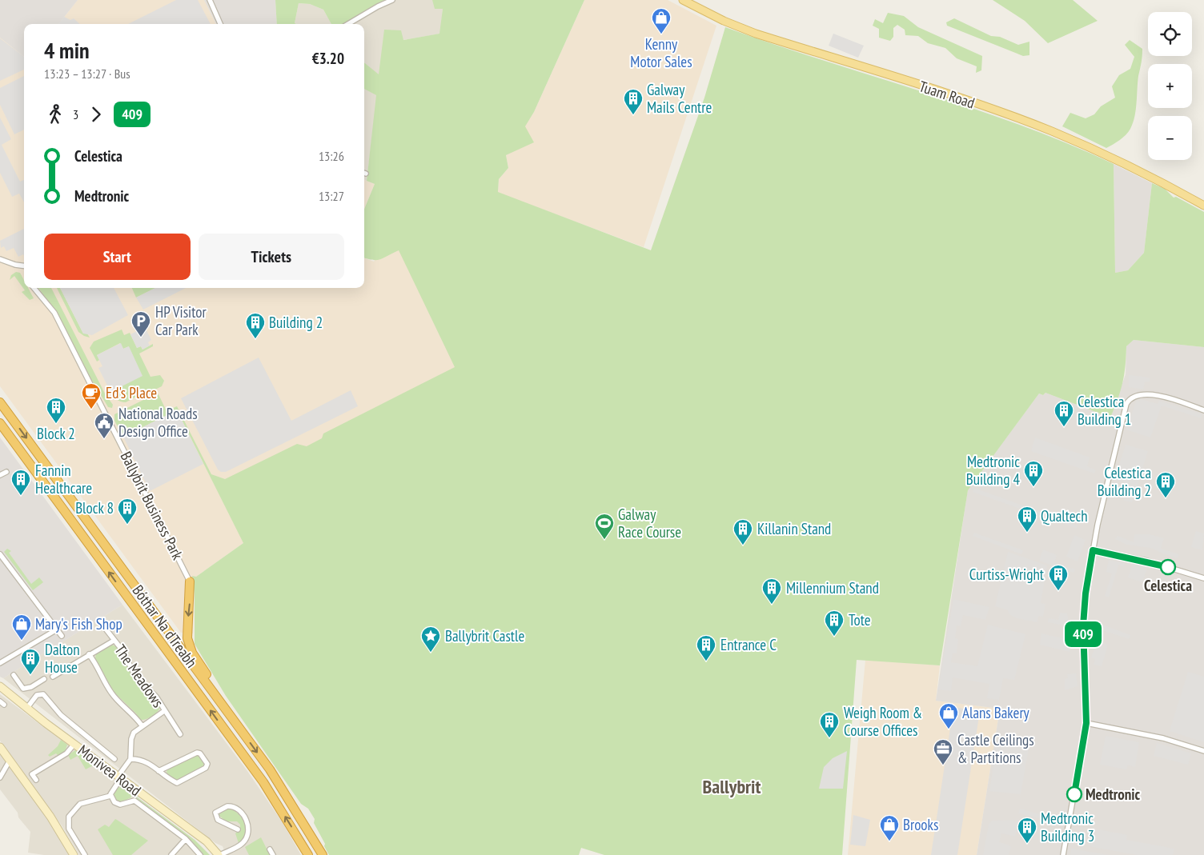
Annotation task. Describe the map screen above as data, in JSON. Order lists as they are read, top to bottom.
{
  "streets": {
    "highway": ["Bóthar Na dTreabh"],
    "main road": ["Tuam Road", "Monivea Road"],
    "street": ["Ballybrit Business Park", "The Meadows"]
  },
  "districts": ["Ballybrit"],
  "places": {
    "shop": [
      "Kenny Motor Sales",
      "Mary's Fish Shop",
      "Alans Bakery",
      "Brooks"
    ],
    "building": [
      "Galway Mails Centre",
      "Building 2",
      "Block 2",
      "Celestica Building 1",
      "Medtronic Building 4",
      "Fannin Healthcare",
      "Celestica Building 2",
      "Block 8",
      "Qualtech",
      "Killanin Stand",
      "Curtiss-Wright",
      "Millennium Stand",
      "Tote",
      "Entrance C",
      "Dalton House",
      "Weigh Room & Course Offices",
      "Medtronic Building 3"
    ],
    "parking": ["HP Visitor Car Park"],
    "cafe": ["Ed's Place"],
    "public building": ["National Roads Design Office"],
    "sports": ["Galway Race Course"],
    "other": ["Celestica", "Medtronic"],
    "place": ["Ballybrit Castle"],
    "office": ["Castle Ceilings & Partitions"]
  },
  "lines": ["bus line 409"],
  "page": {
    "on_map": "409",
    "map_buttons": ["+", "−"],
    "heading": ["4 min", "13:23 – 13:27 · Bus", "€3.20"],
    "legs": ["3", "409"],
    "list": [
      {
        "name": "Celestica",
        "value": "13:26"
      },
      {
        "name": "Medtronic",
        "value": "13:27"
      }
    ],
    "buttons": ["Start", "Tickets"]
  }
}
